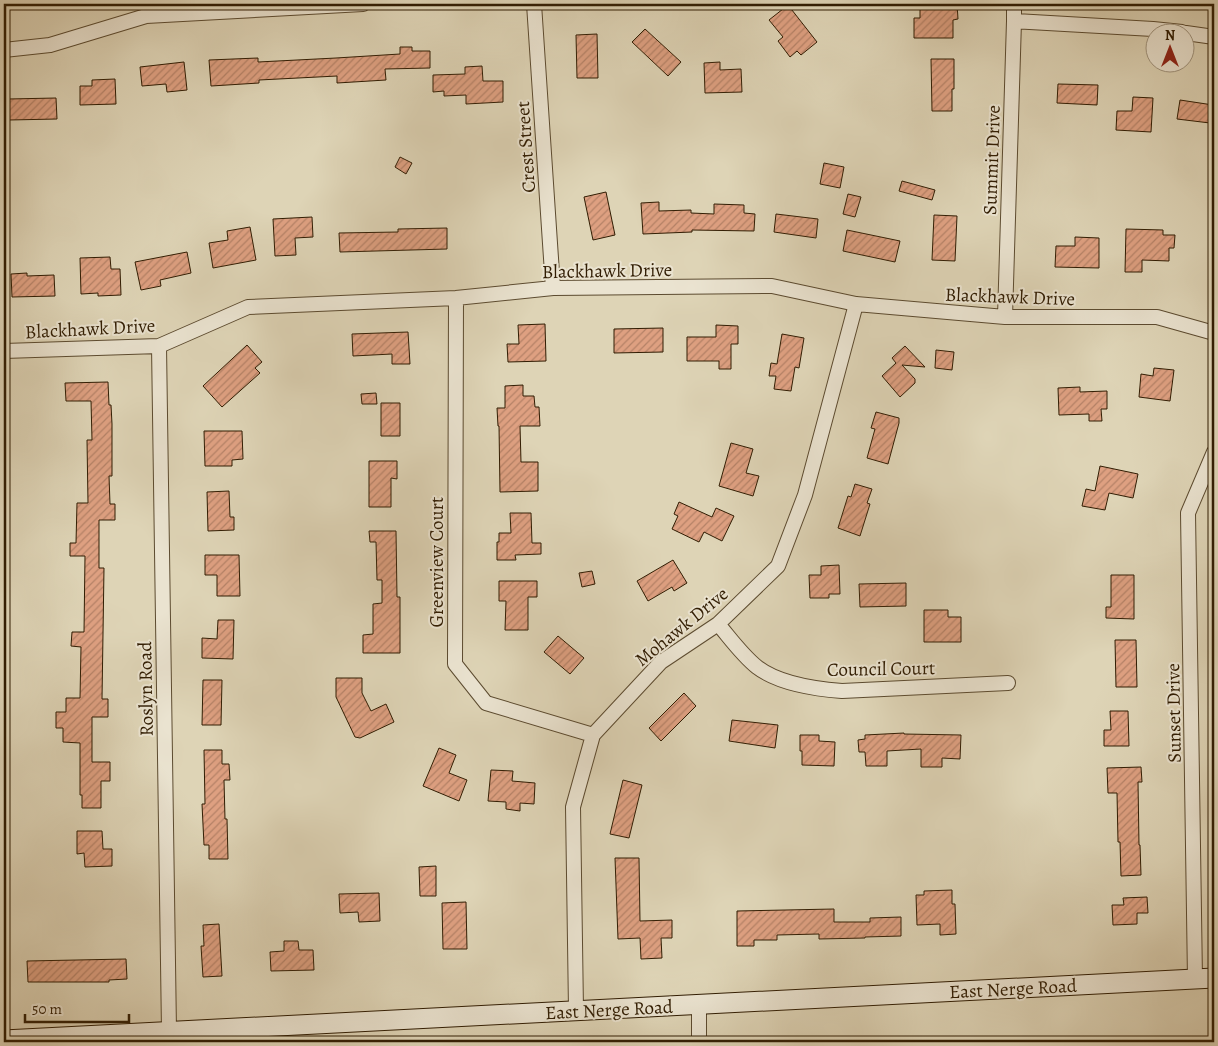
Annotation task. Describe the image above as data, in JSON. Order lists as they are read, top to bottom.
{
  "streets": {
    "main road": ["East Nerge Road"],
    "street": [
      "Crest Street",
      "Summit Drive",
      "Blackhawk Drive",
      "Greenview Court",
      "Mohawk Drive",
      "Council Court",
      "Roslyn Road",
      "Sunset Drive"
    ]
  },
  "crossings": [
    ["Crest Street", "Blackhawk Drive"],
    ["Summit Drive", "Blackhawk Drive"],
    ["Blackhawk Drive", "Greenview Court"],
    ["Blackhawk Drive", "Mohawk Drive"],
    ["Blackhawk Drive", "Roslyn Road"],
    ["Greenview Court", "Mohawk Drive"],
    ["Mohawk Drive", "Council Court"],
    ["Mohawk Drive", "East Nerge Road"],
    ["Roslyn Road", "East Nerge Road"],
    ["Sunset Drive", "East Nerge Road"]
  ],
  "scale_bar": "50 m",
  "north": "top"
}
